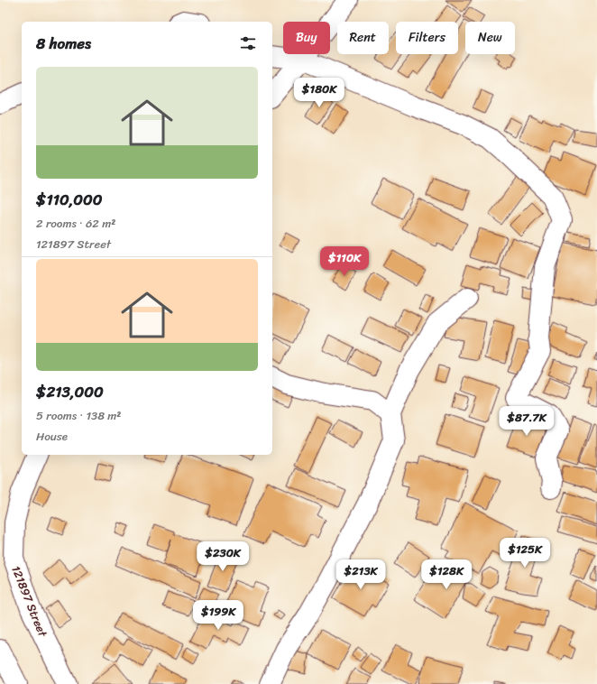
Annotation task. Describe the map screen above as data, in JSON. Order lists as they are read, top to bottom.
{
  "streets": {
    "street": ["121897 Street"]
  },
  "page": {
    "chip": [
      "Buy",
      "Rent",
      "Filters",
      "New"
    ],
    "heading": "8 homes",
    "list": [
      {
        "name": "$110,000",
        "note": "2 rooms · 62 m² · 121897 Street"
      },
      {
        "name": "$213,000",
        "note": "5 rooms · 138 m² · House"
      }
    ],
    "price": [
      "$180K",
      "$110K",
      "$87.7K",
      "$125K",
      "$230K",
      "$213K",
      "$128K",
      "$199K"
    ]
  }
}
